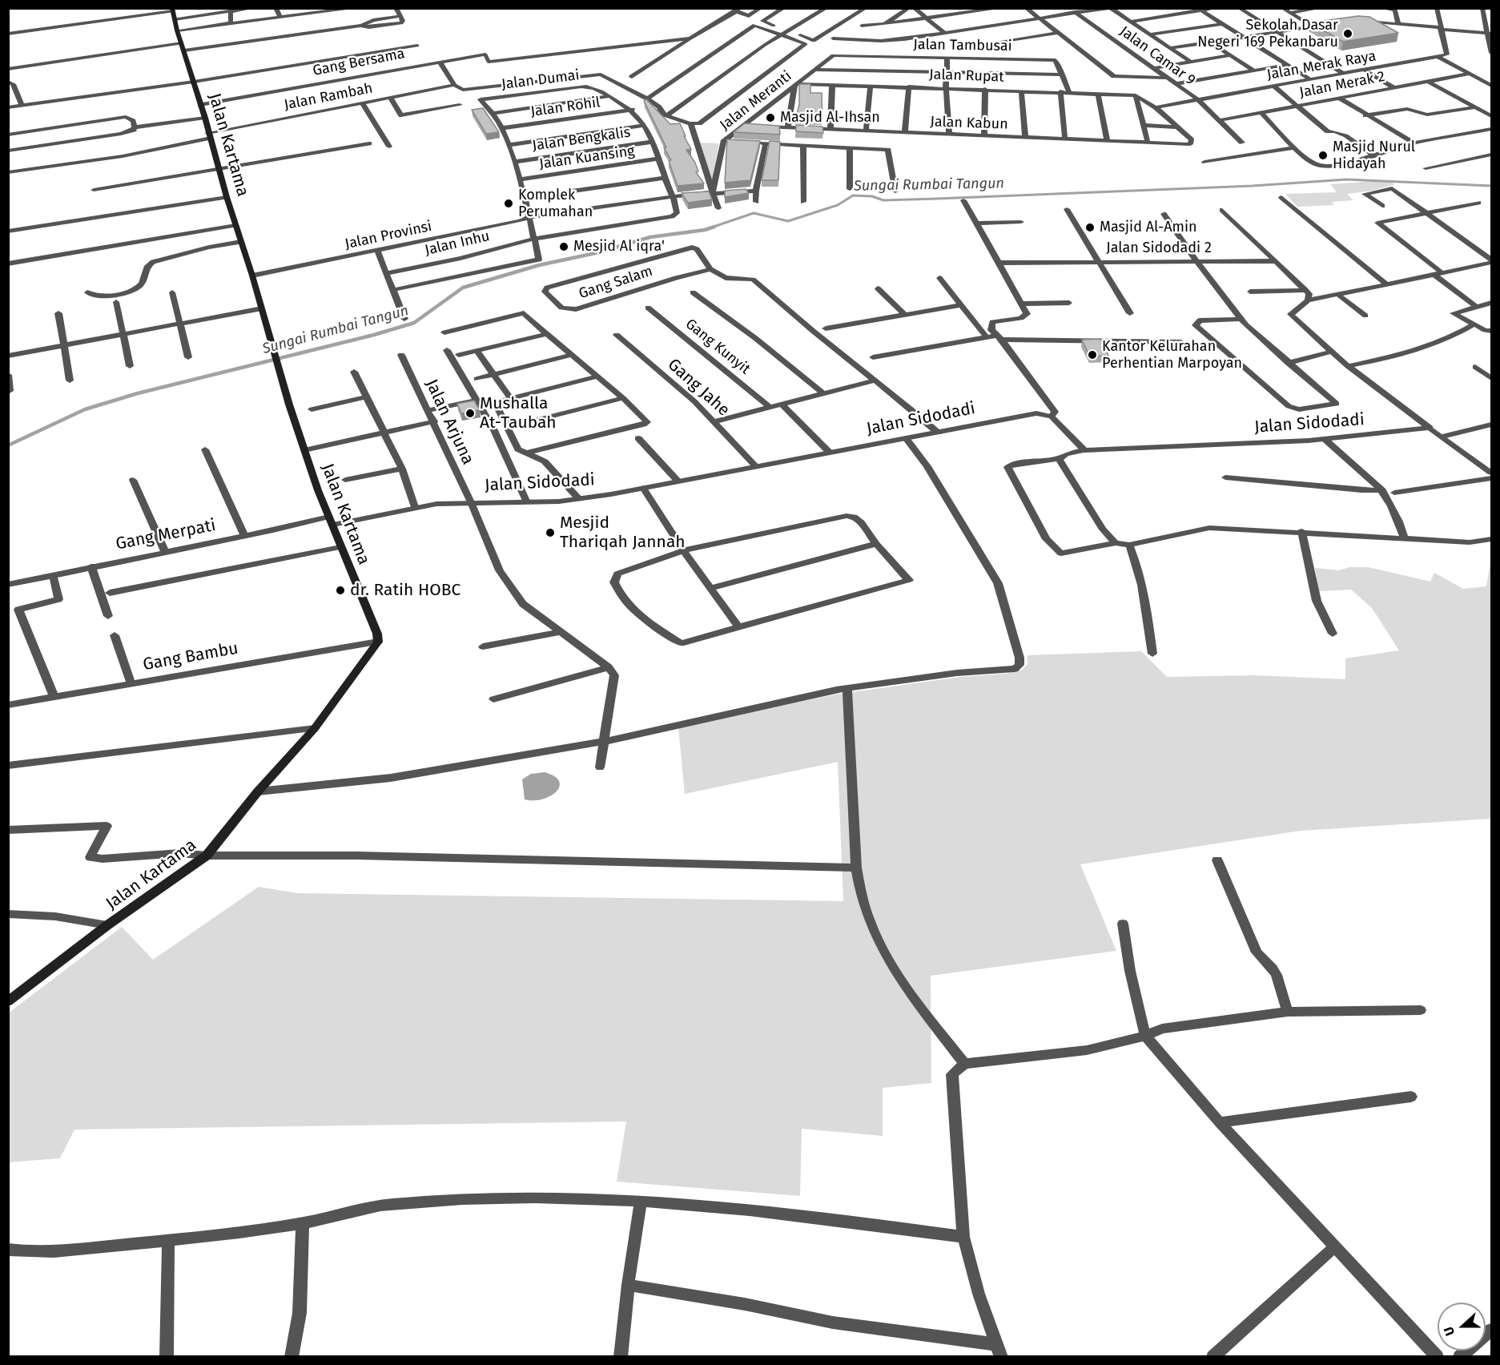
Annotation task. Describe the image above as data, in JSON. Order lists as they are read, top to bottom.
{
  "streets": {
    "main road": ["Jalan Kartama"],
    "street": [
      "Jalan Tambusai",
      "Jalan Camar 9",
      "Gang Bersama",
      "Jalan Merak Raya",
      "Jalan Rupat",
      "Jalan Dumai",
      "Jalan Merak 2",
      "Jalan Rambah",
      "Jalan Meranti",
      "Jalan Rohil",
      "Jalan Kabun",
      "Jalan Bengkalis",
      "Jalan Kuansing",
      "Jalan Provinsi",
      "Jalan Inhu",
      "Jalan Sidodadi 2",
      "Gang Salam",
      "Gang Kunyit",
      "Gang Jahe",
      "Jalan Sidodadi",
      "Jalan Arjuna",
      "Gang Merpati",
      "Gang Bambu"
    ]
  },
  "crossings": [
    ["Jalan Tambusai", "Jalan Rupat"],
    ["Jalan Tambusai", "Jalan Meranti"],
    ["Jalan Camar 9", "Jalan Merak Raya"],
    ["Jalan Camar 9", "Jalan Merak 2"],
    ["Gang Bersama", "Jalan Kartama"],
    ["Jalan Rupat", "Jalan Meranti"],
    ["Jalan Dumai", "Jalan Rohil"],
    ["Jalan Dumai", "Jalan Bengkalis"],
    ["Jalan Dumai", "Jalan Kuansing"],
    ["Jalan Dumai", "Jalan Provinsi"],
    ["Jalan Dumai", "Jalan Inhu"],
    ["Jalan Rambah", "Jalan Kartama"],
    ["Jalan Meranti", "Jalan Kabun"],
    ["Jalan Meranti", "Jalan Provinsi"],
    ["Jalan Kartama", "Jalan Provinsi"],
    ["Jalan Kartama", "Jalan Sidodadi"],
    ["Jalan Kartama", "Gang Merpati"],
    ["Jalan Kartama", "Gang Bambu"],
    ["Gang Jahe", "Jalan Sidodadi"],
    ["Jalan Sidodadi", "Jalan Arjuna"],
    ["Jalan Sidodadi", "Gang Merpati"]
  ],
  "water": ["Sungai Rumbai Tangun"],
  "places": [
    "Sekolah Dasar Negeri 169 Pekanbaru",
    "Masjid Al-Ihsan",
    "Masjid Nurul Hidayah",
    "Komplek Perumahan",
    "Masjid Al-Amin",
    "Mesjid Al iqra'",
    "Kantor Kelurahan Perhentian Marpoyan",
    "Mushalla At-Taubah",
    "Mesjid Thariqah Jannah",
    "dr. Ratih HOBC"
  ],
  "north": "left"
}
